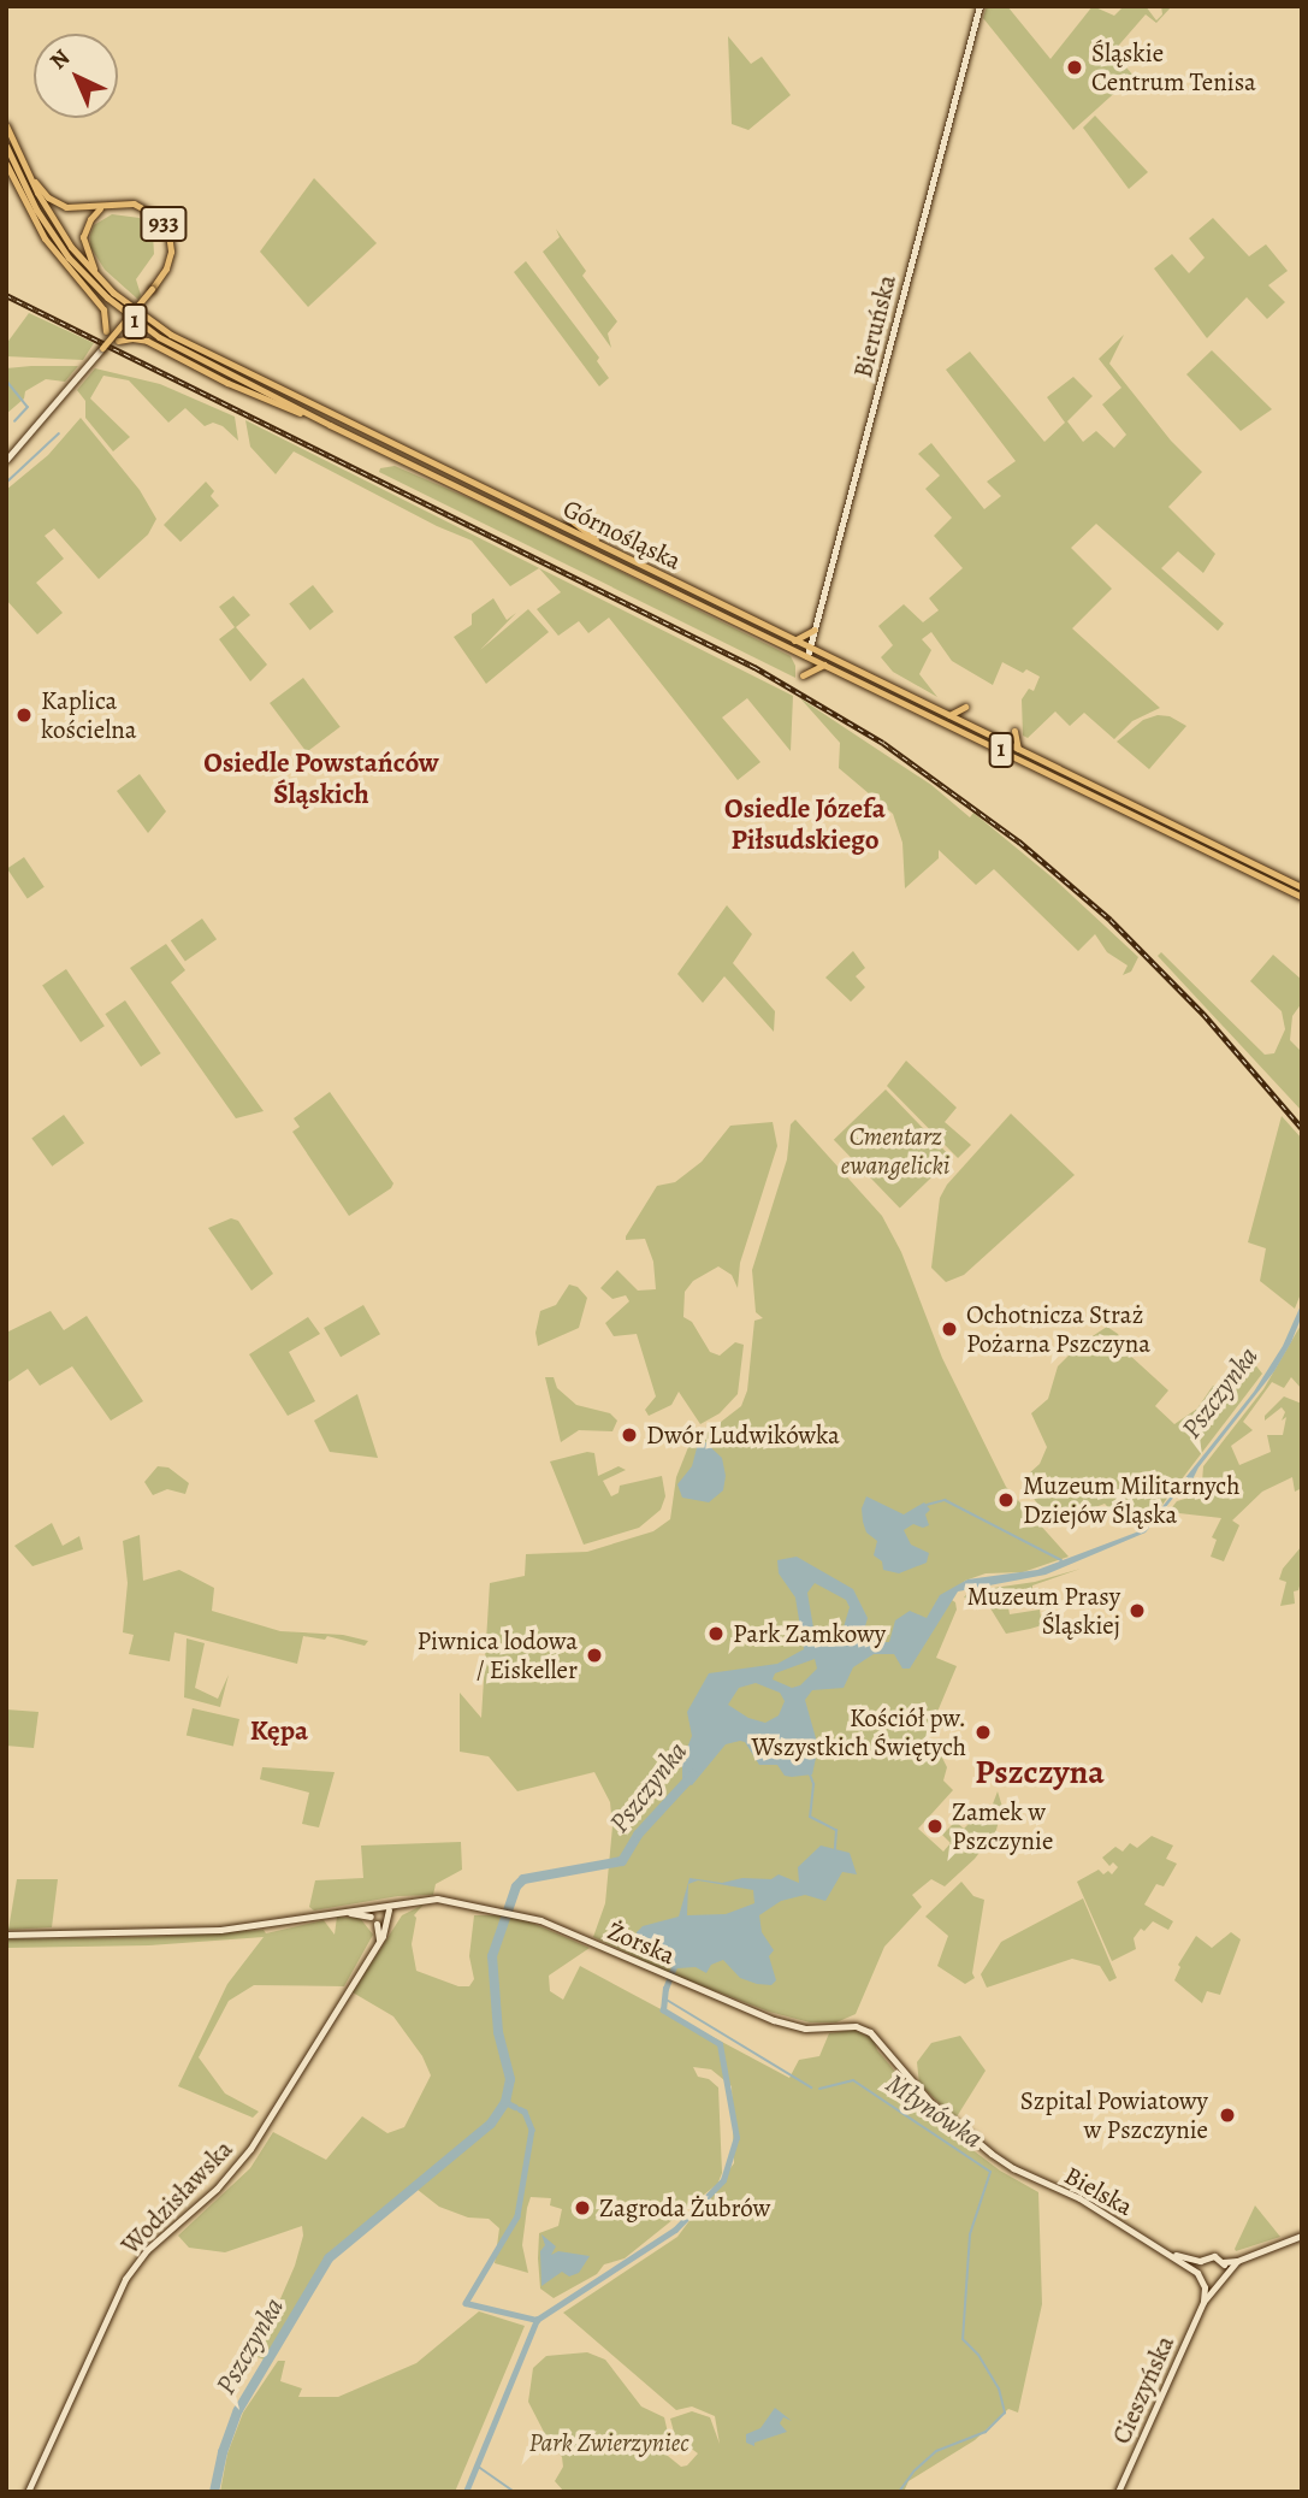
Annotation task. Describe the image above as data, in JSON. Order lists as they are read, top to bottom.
{
  "streets": {
    "main road": [
      "933",
      "1",
      "Bieruńska",
      "Górnośląska",
      "Żorska",
      "Bielska",
      "Wodzisławska",
      "Cieszyńska"
    ]
  },
  "crossings": [
    ["Bieruńska", "Górnośląska"],
    ["Żorska", "Bielska"],
    ["Żorska", "Wodzisławska"],
    ["Bielska", "Cieszyńska"]
  ],
  "districts": [
    "Osiedle Powstańców Śląskich",
    "Osiedle Józefa Piłsudskiego",
    "Kępa",
    "Pszczyna"
  ],
  "water": ["Pszczynka", "Młynówka"],
  "parks": ["Cmentarz ewangelicki", "Park Zwierzyniec"],
  "places": [
    "Śląskie Centrum Tenisa",
    "Kaplica kościelna",
    "Ochotnicza Straż Pożarna Pszczyna",
    "Dwór Ludwikówka",
    "Muzeum Militarnych Dziejów Śląska",
    "Muzeum Prasy Śląskiej",
    "Park Zamkowy",
    "Piwnica lodowa / Eiskeller",
    "Kościół pw. Wszystkich Świętych",
    "Zamek w Pszczynie",
    "Szpital Powiatowy w Pszczynie",
    "Zagroda Żubrów"
  ],
  "north": "top left"
}
